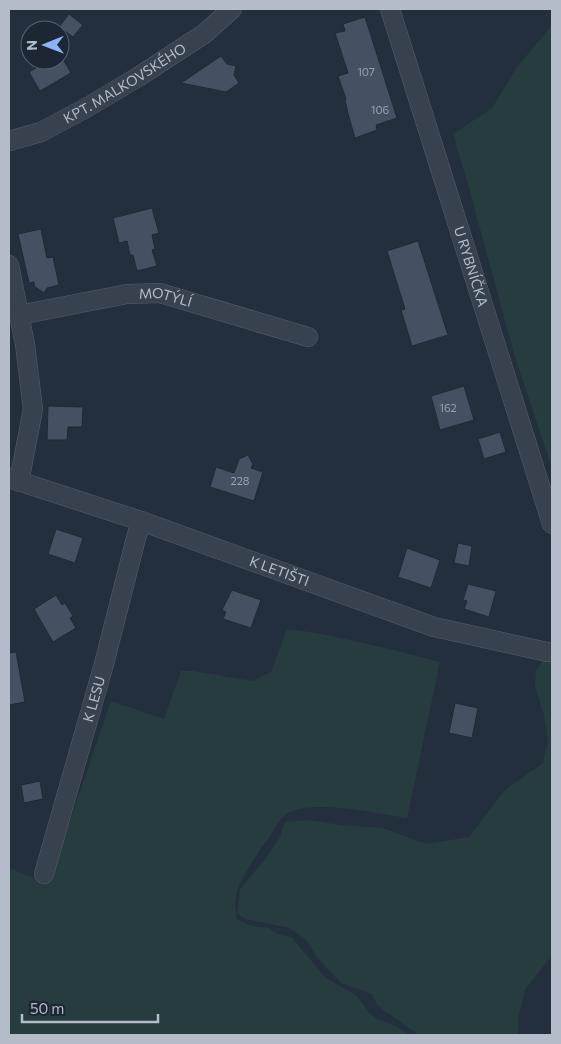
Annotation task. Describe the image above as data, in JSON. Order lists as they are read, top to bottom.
{
  "streets": {
    "street": [
      "KPT. MALKOVSKÉHO",
      "U RYBNÍČKA",
      "MOTÝLÍ",
      "K LETIŠTI",
      "K LESU"
    ]
  },
  "crossings": [
    ["K LETIŠTI", "K LESU"]
  ],
  "house_numbers": [
    "107",
    "106",
    "162",
    "228"
  ],
  "scale_bar": "50 m",
  "north": "left"
}
